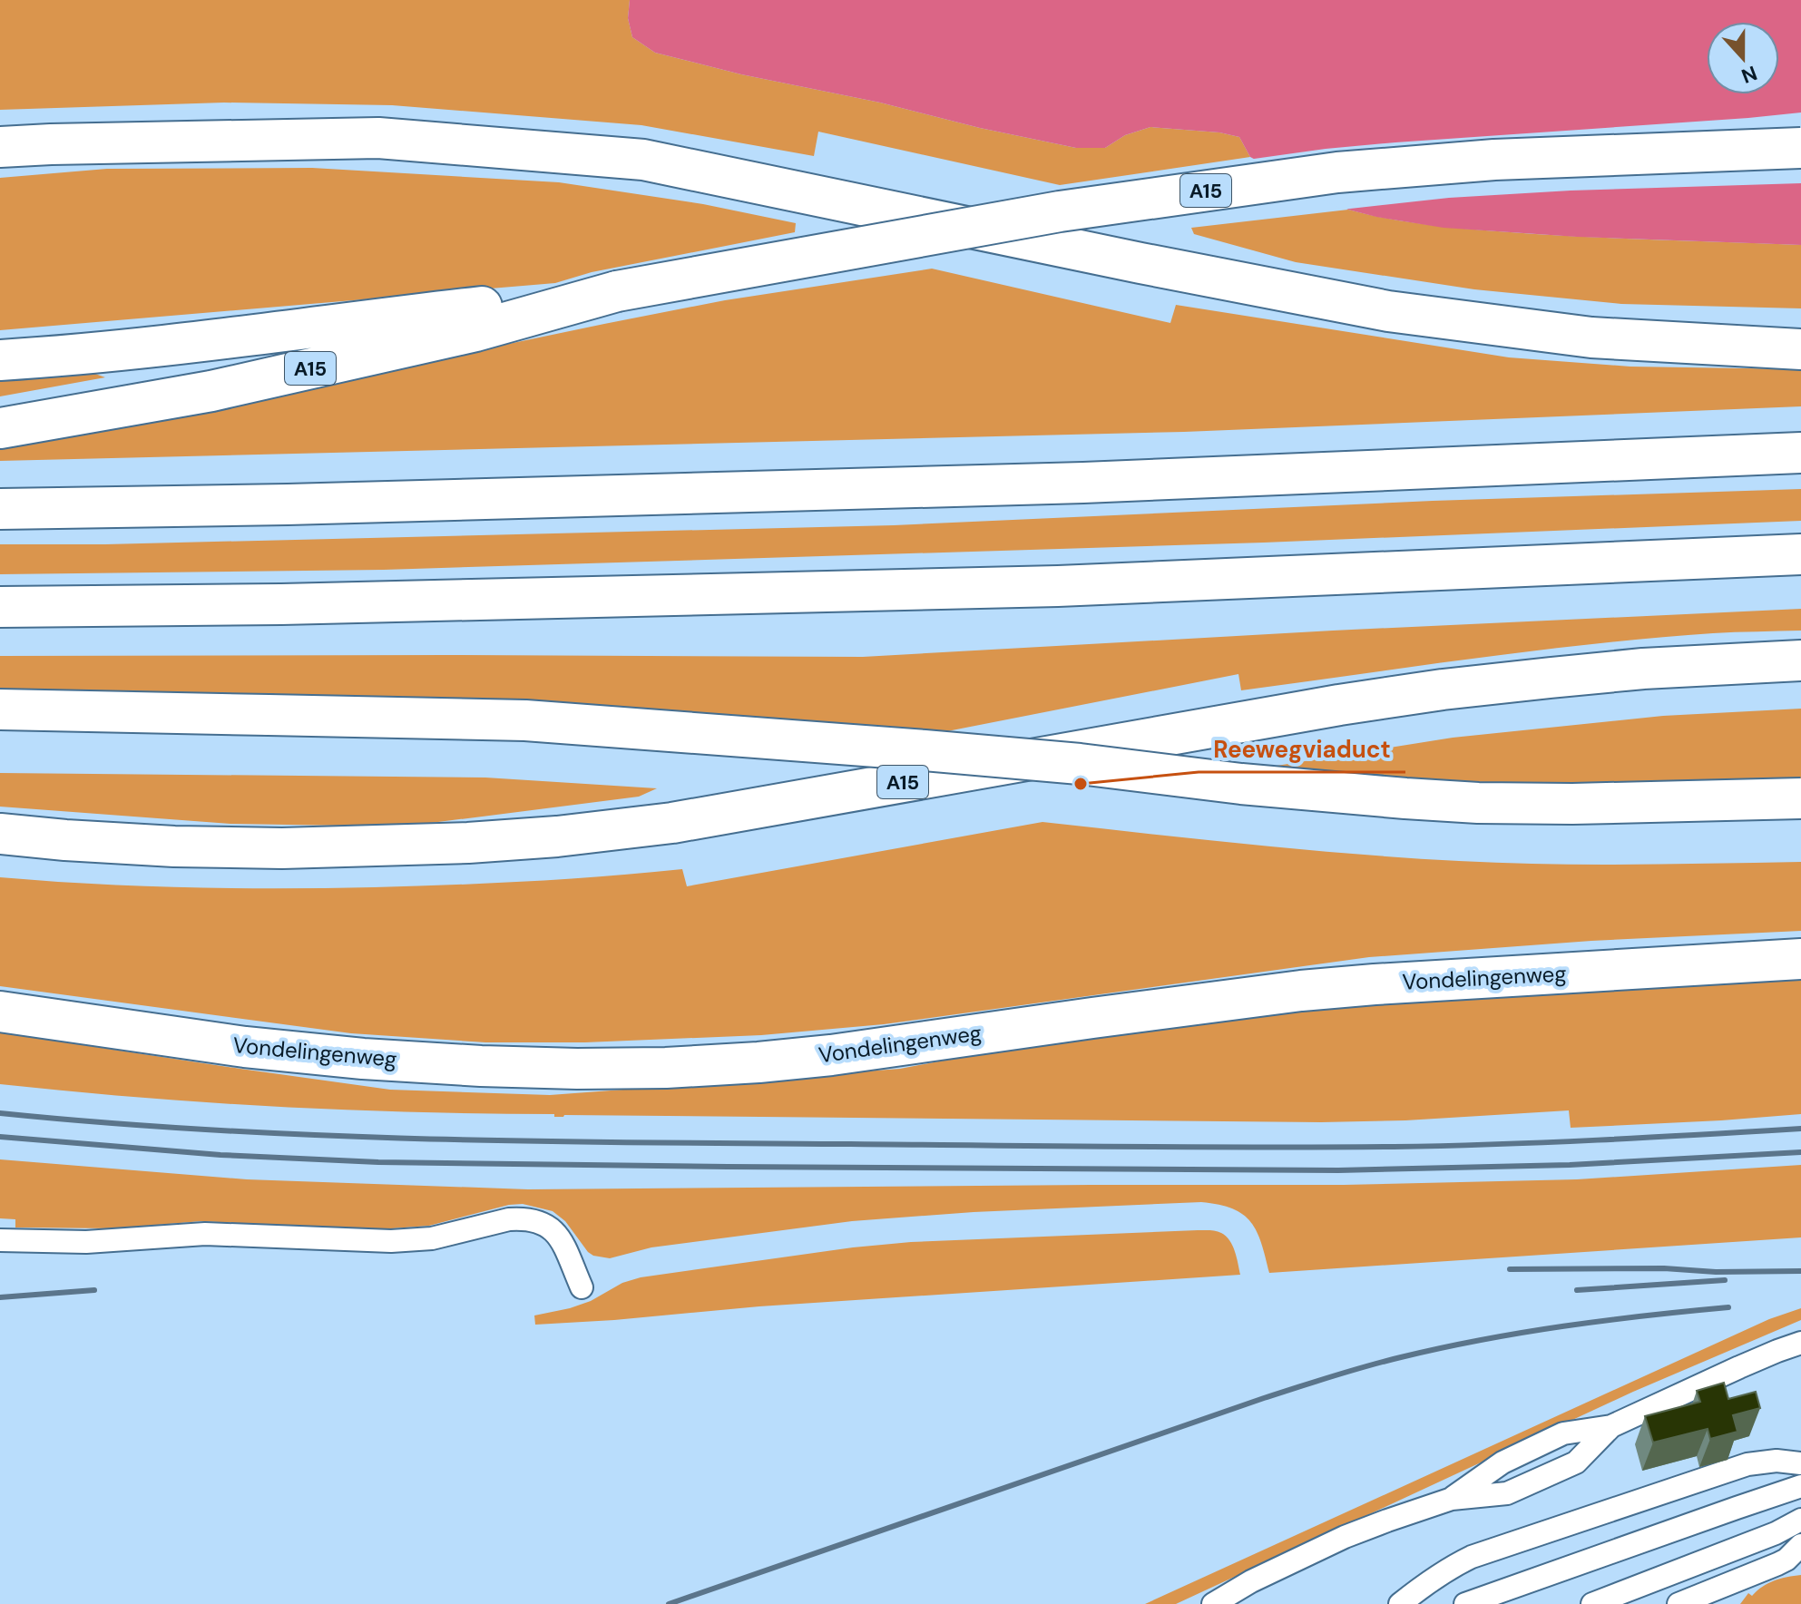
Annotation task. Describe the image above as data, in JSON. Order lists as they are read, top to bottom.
{
  "streets": {
    "main road": ["A15", "Vondelingenweg"]
  },
  "places": ["Reewegviaduct"],
  "north": "bottom"
}
